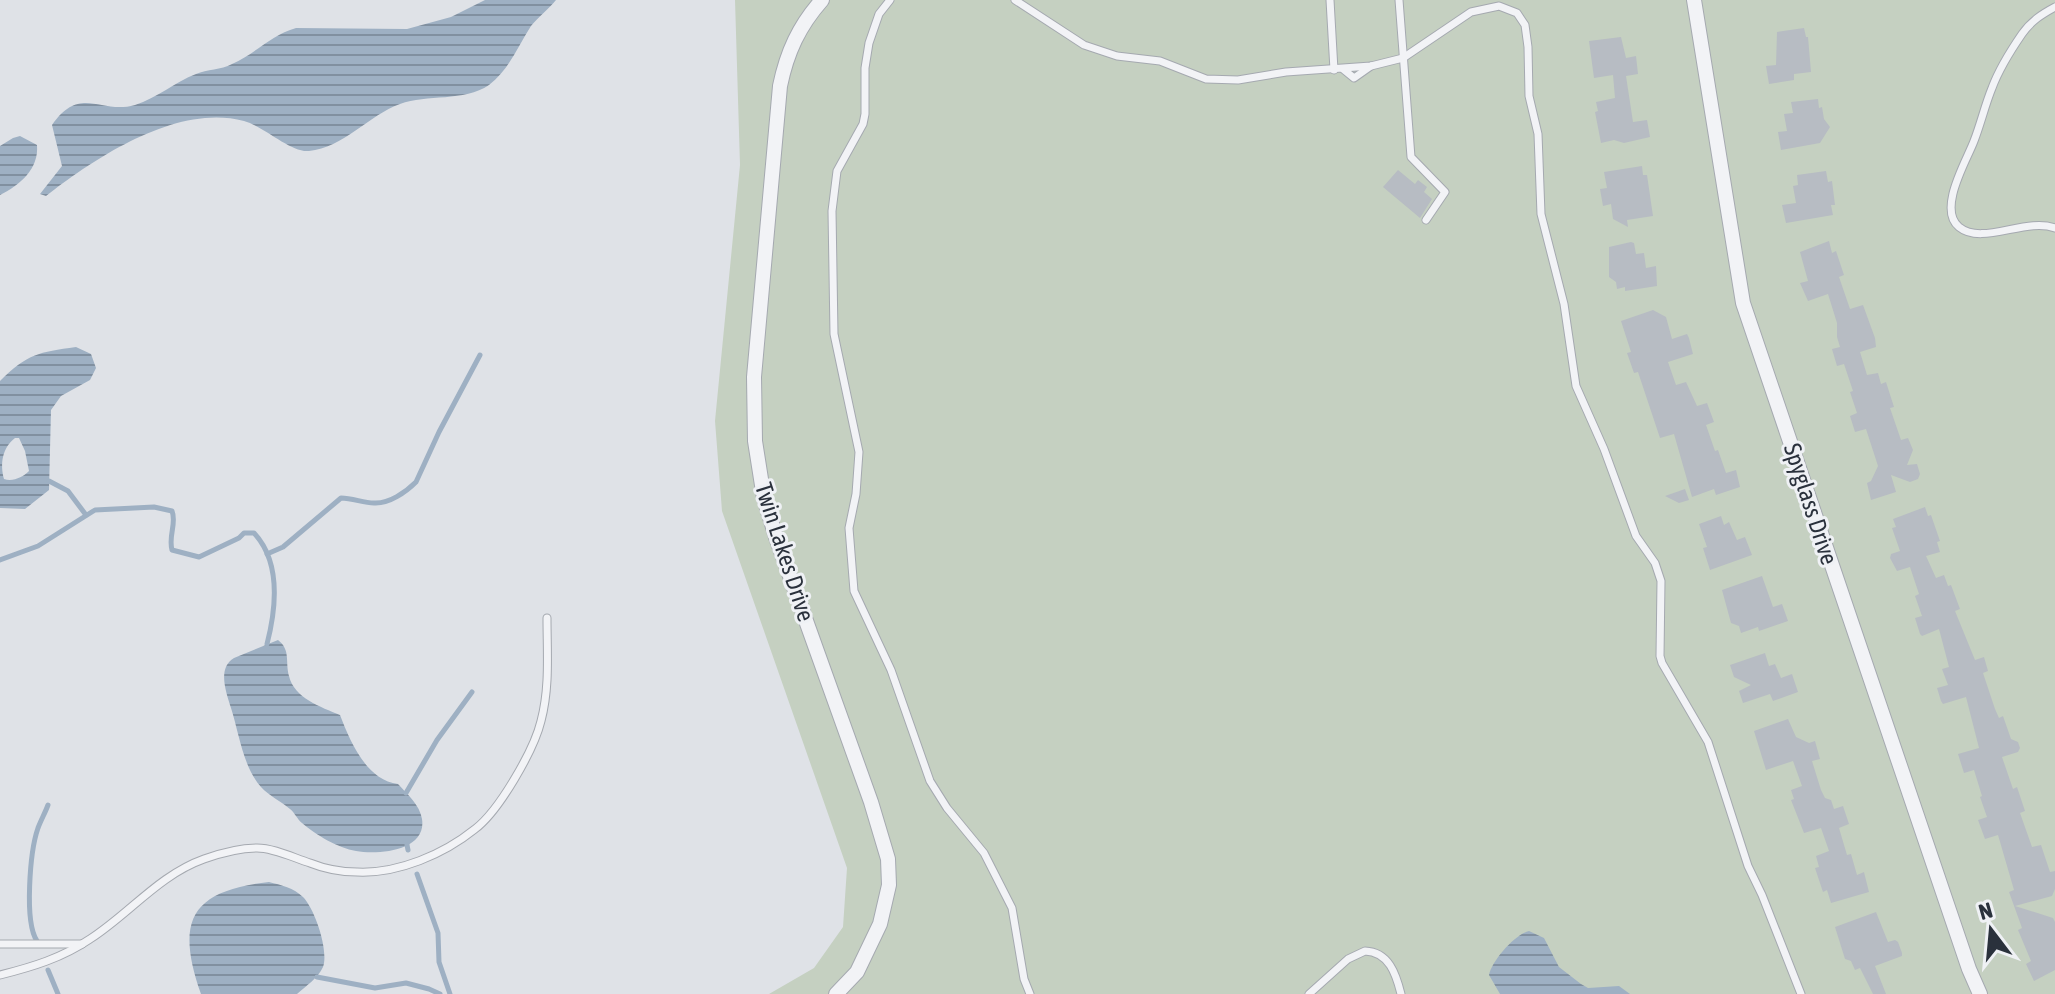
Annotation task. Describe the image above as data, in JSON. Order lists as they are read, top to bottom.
{
  "streets": {
    "street": ["Spyglass Drive", "Twin Lakes Drive"]
  },
  "north": "top"
}
